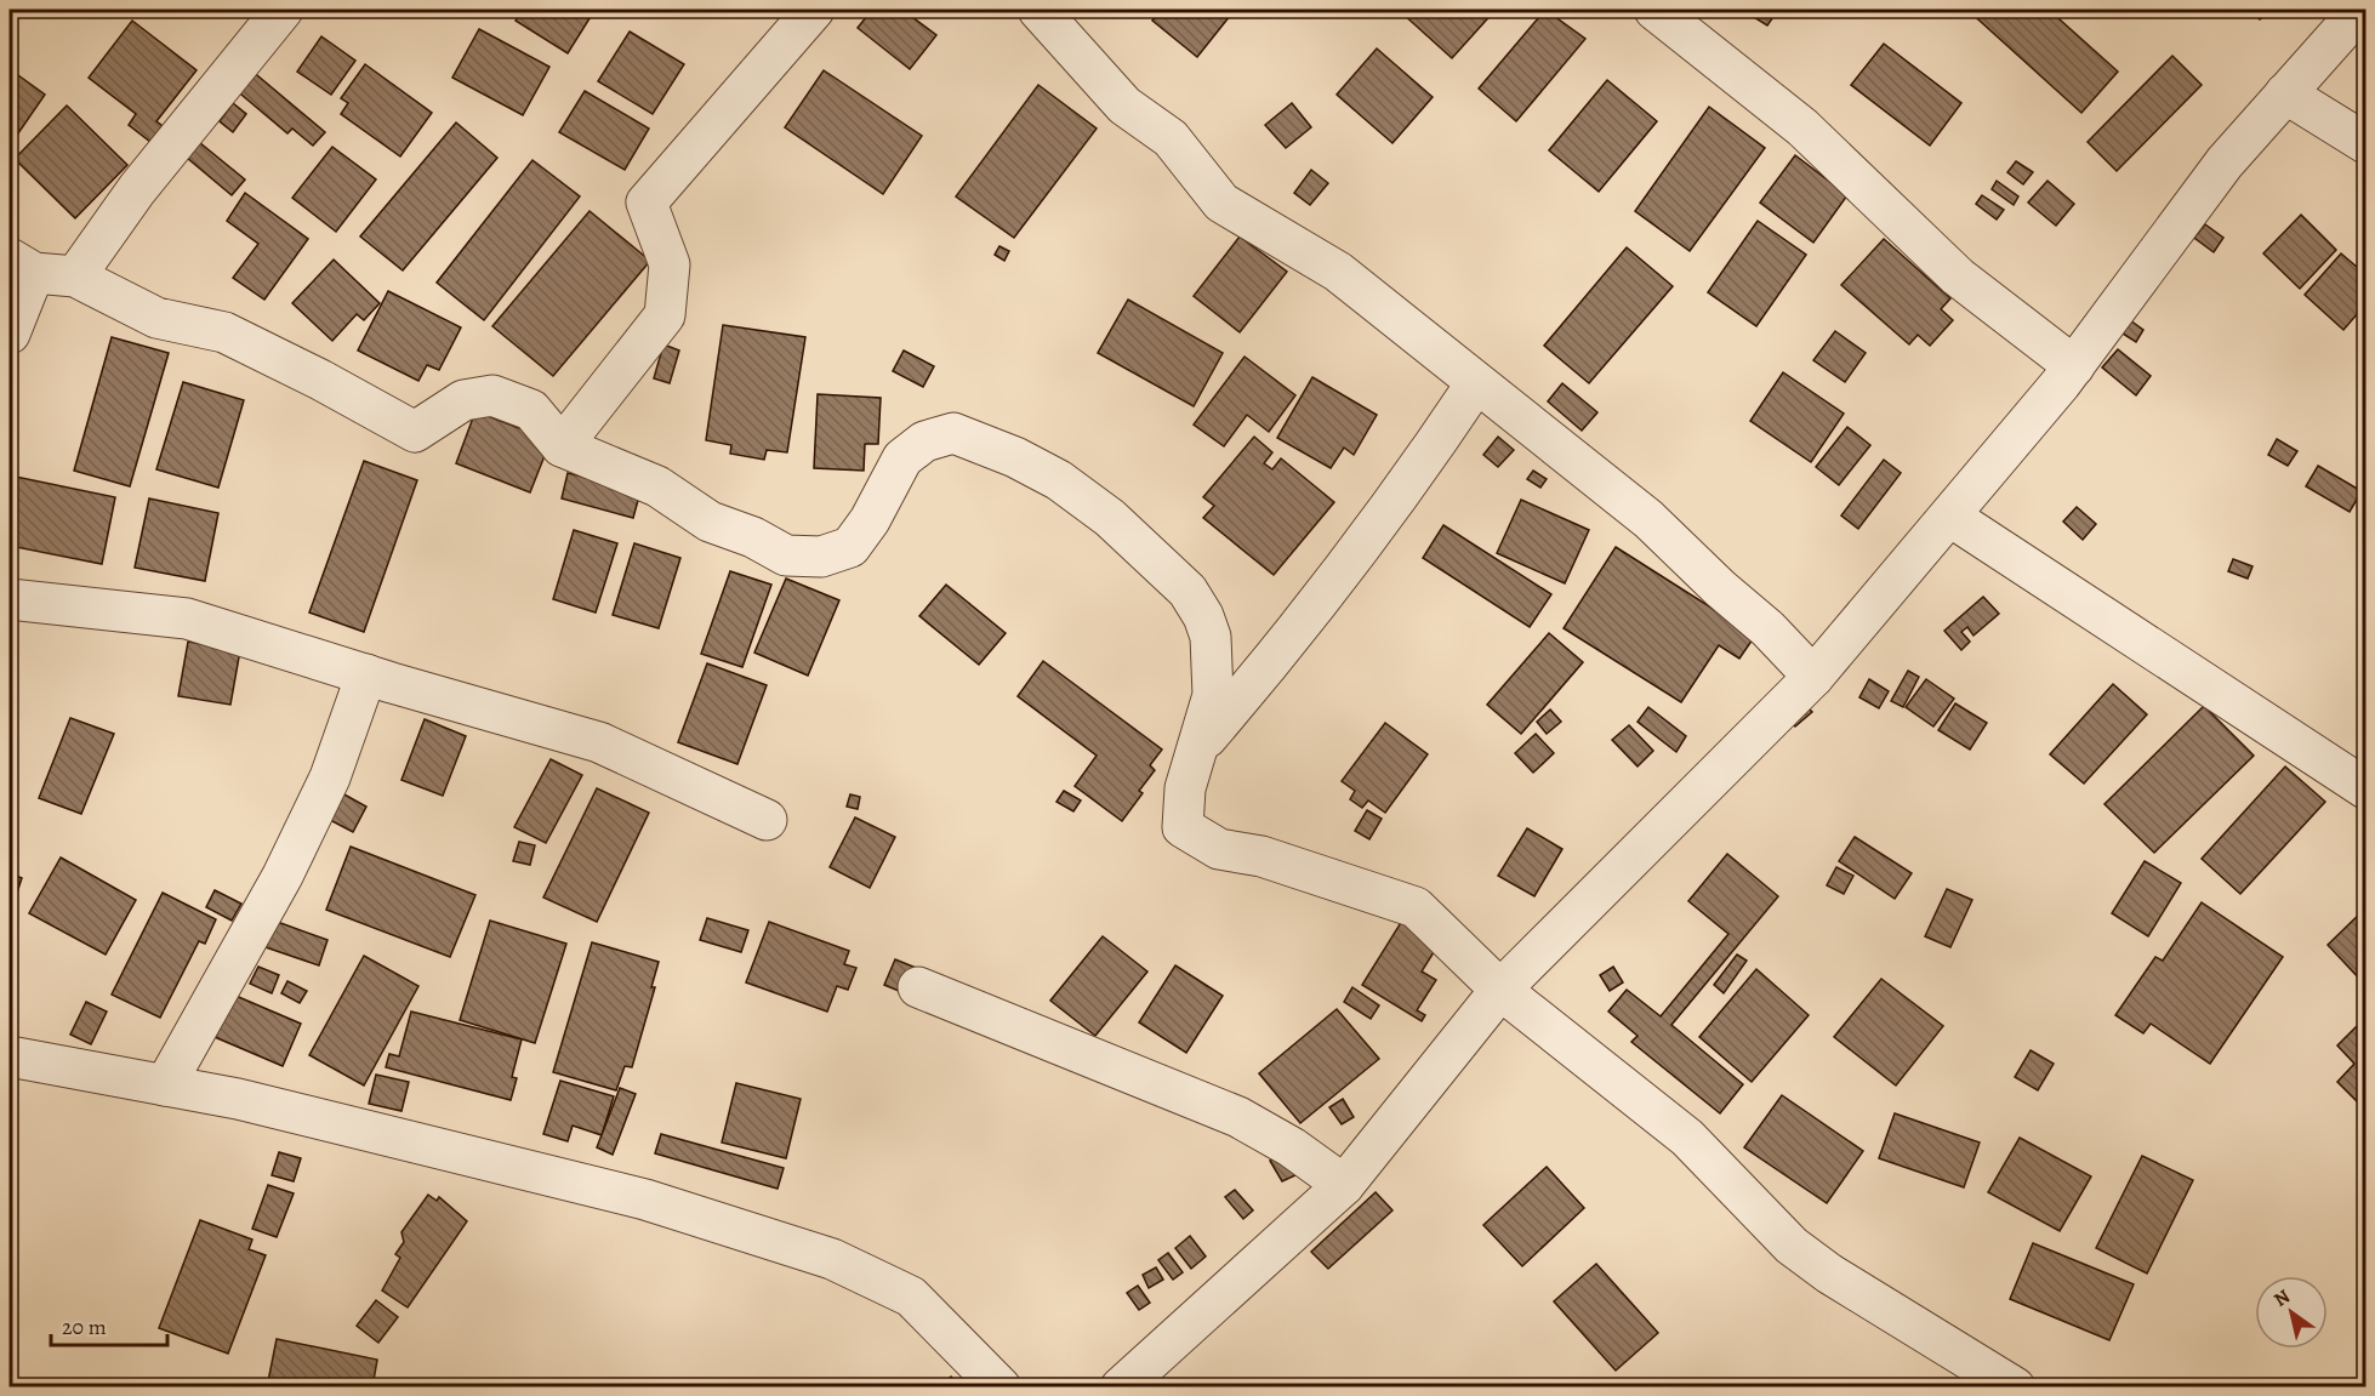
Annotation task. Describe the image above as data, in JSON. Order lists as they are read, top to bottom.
{
  "scale_bar": "20 m",
  "north": "top left"
}
